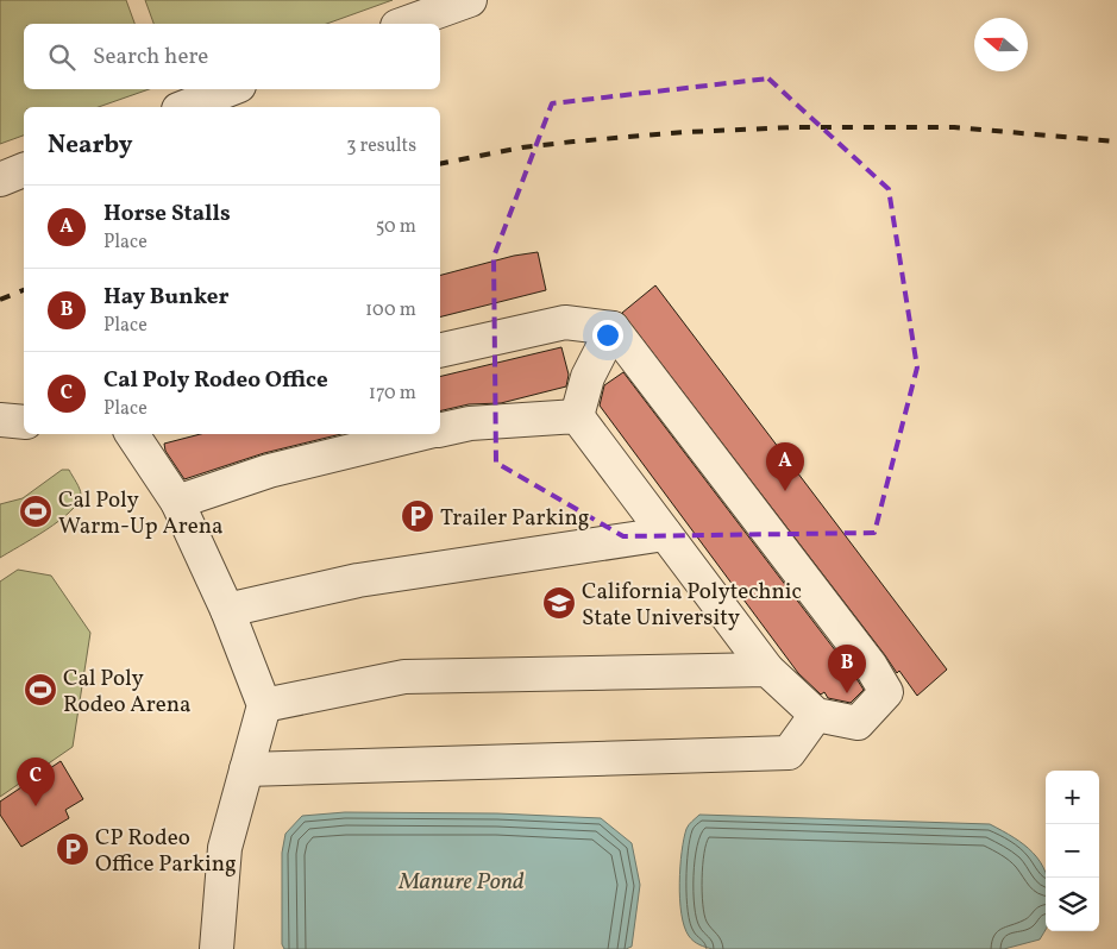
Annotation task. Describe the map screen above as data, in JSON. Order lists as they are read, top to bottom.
{
  "water": ["Manure Pond"],
  "places": {
    "sports": ["Cal Poly Warm-Up Arena", "Cal Poly Rodeo Arena"],
    "parking": ["Trailer Parking", "CP Rodeo Office Parking"],
    "school or university": ["California Polytechnic State University"]
  },
  "north": "left",
  "page": {
    "search": "Search here",
    "heading": ["Nearby", "3 results"],
    "list": [
      {
        "mark": "A",
        "name": "Horse Stalls",
        "note": "Place",
        "value": "50 m"
      },
      {
        "mark": "B",
        "name": "Hay Bunker",
        "note": "Place",
        "value": "100 m"
      },
      {
        "mark": "C",
        "name": "Cal Poly Rodeo Office",
        "note": "Place",
        "value": "170 m"
      }
    ],
    "pins": ["A", "B", "C"],
    "map_buttons": ["+", "−"]
  }
}
